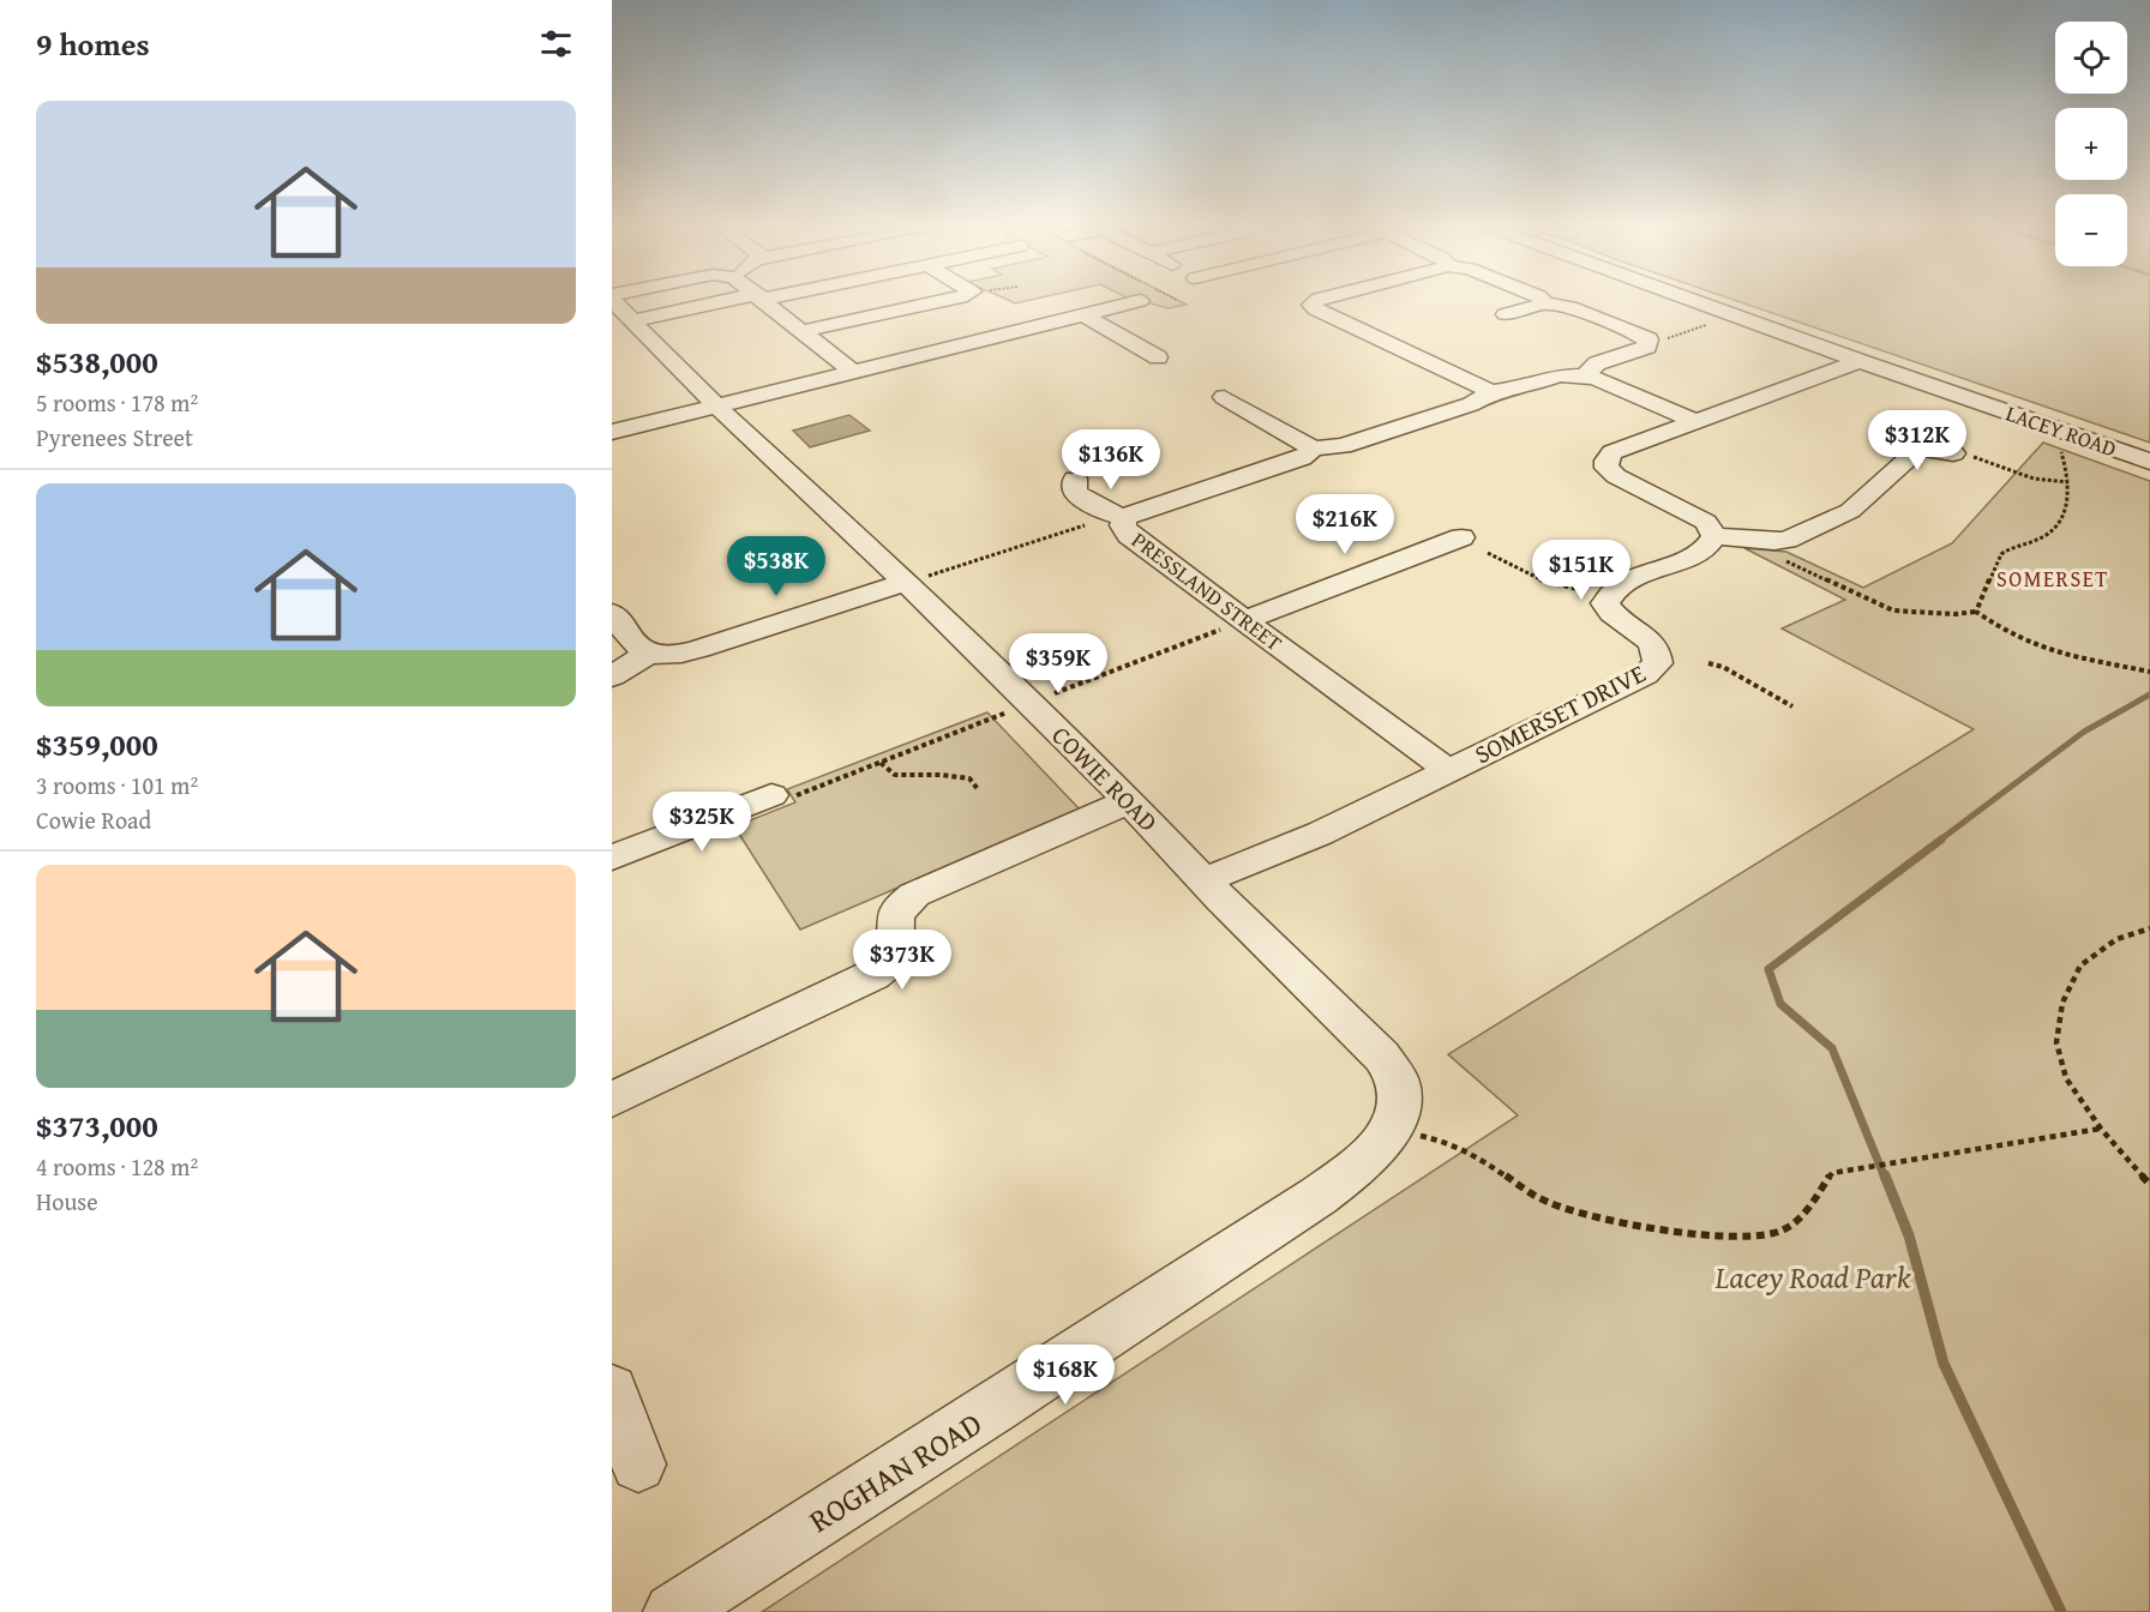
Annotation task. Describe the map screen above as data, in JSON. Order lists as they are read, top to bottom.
{
  "streets": {
    "street": [
      "LACEY ROAD",
      "PRESSLAND STREET",
      "SOMERSET DRIVE",
      "COWIE ROAD",
      "ROGHAN ROAD"
    ]
  },
  "crossings": [
    ["PRESSLAND STREET", "SOMERSET DRIVE"],
    ["SOMERSET DRIVE", "COWIE ROAD"],
    ["COWIE ROAD", "ROGHAN ROAD"]
  ],
  "districts": ["SOMERSET"],
  "parks": ["Lacey Road Park"],
  "page": {
    "heading": "9 homes",
    "map_buttons": ["+", "−"],
    "list": [
      {
        "name": "$538,000",
        "note": "5 rooms · 178 m² · Pyrenees Street"
      },
      {
        "name": "$359,000",
        "note": "3 rooms · 101 m² · Cowie Road"
      },
      {
        "name": "$373,000",
        "note": "4 rooms · 128 m² · House"
      }
    ],
    "price": [
      "$312K",
      "$136K",
      "$216K",
      "$538K",
      "$151K",
      "$359K",
      "$325K",
      "$373K",
      "$168K"
    ]
  }
}
